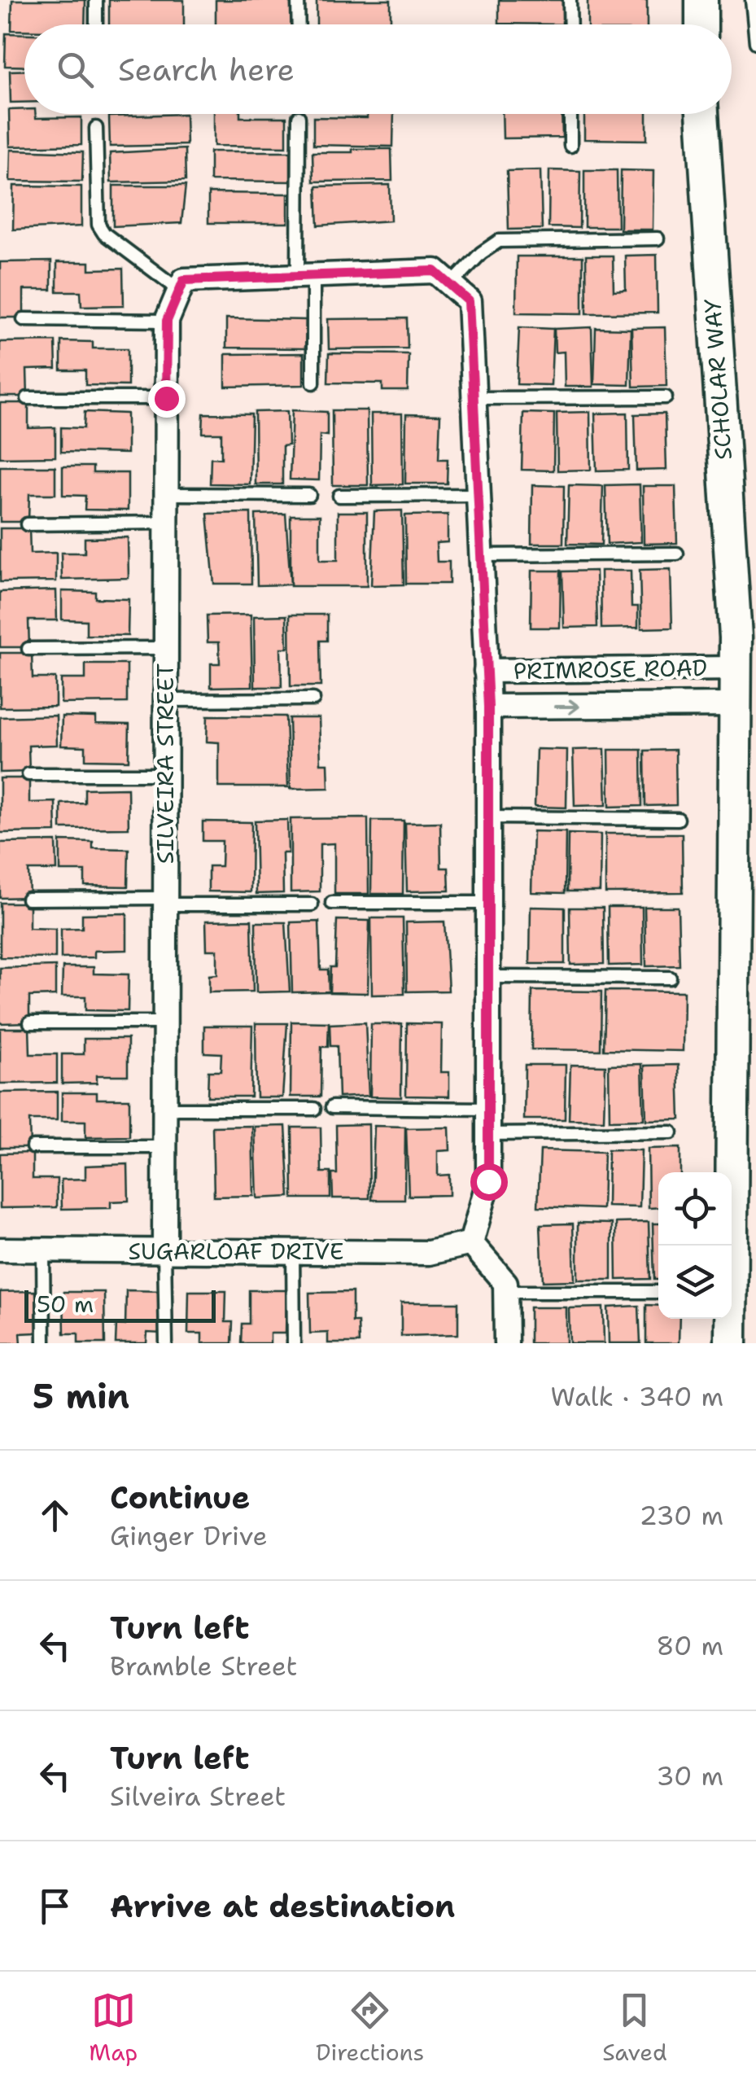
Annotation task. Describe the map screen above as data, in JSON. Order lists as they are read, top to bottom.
{
  "streets": {
    "street": [
      "SCHOLAR WAY",
      "PRIMROSE ROAD",
      "SILVEIRA STREET",
      "SUGARLOAF DRIVE"
    ]
  },
  "crossings": [
    ["SCHOLAR WAY", "PRIMROSE ROAD"],
    ["SILVEIRA STREET", "SUGARLOAF DRIVE"]
  ],
  "scale_bar": "50 m",
  "page": {
    "search": "Search here",
    "scale": "50 m",
    "heading": ["5 min", "Walk · 340 m"],
    "list": [
      ["Continue", "Ginger Drive", "230 m"],
      ["Turn left", "Bramble Street", "80 m"],
      ["Turn left", "Silveira Street", "30 m"],
      "Arrive at destination"
    ],
    "nav": ["Map", "Directions", "Saved"]
  }
}
